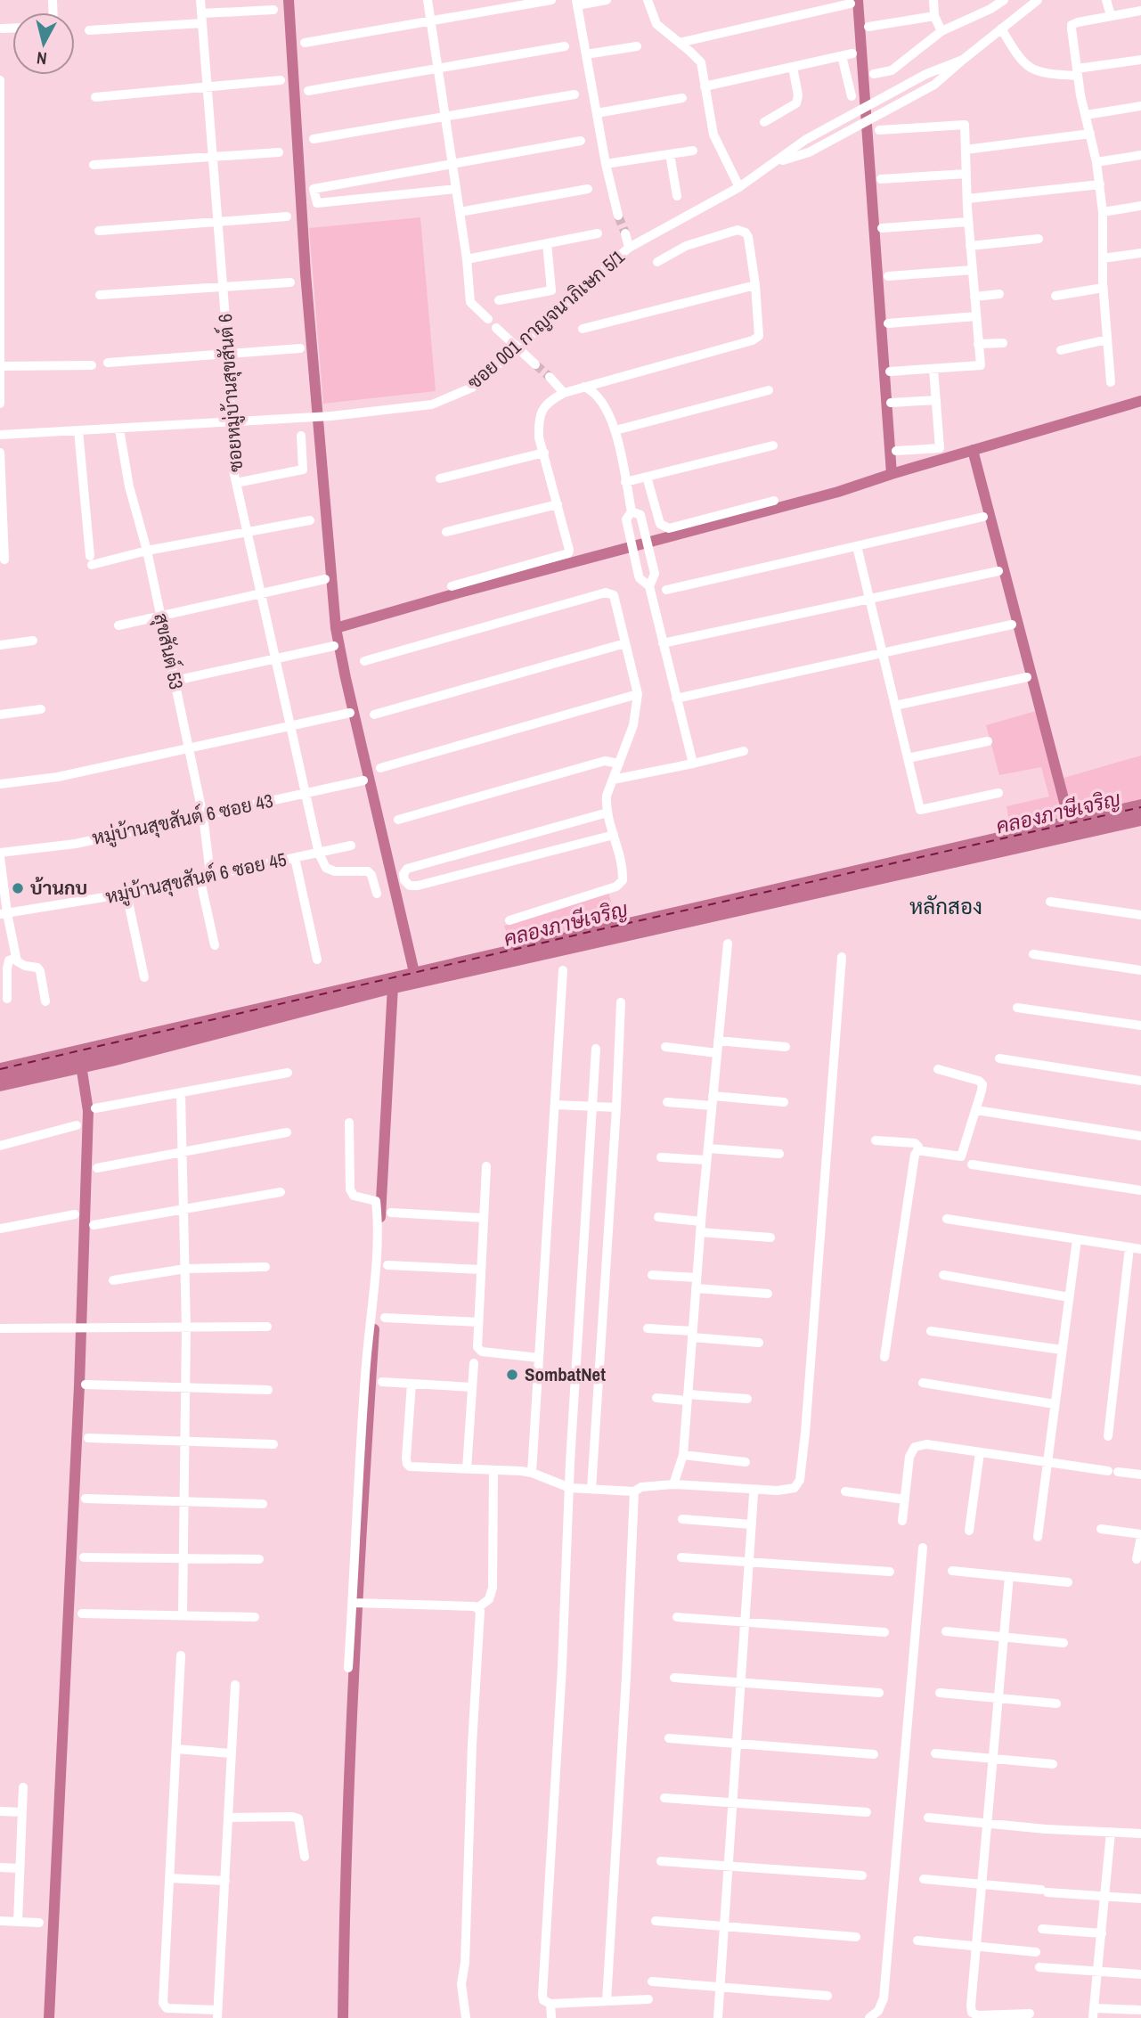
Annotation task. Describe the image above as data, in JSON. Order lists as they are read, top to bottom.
{
  "streets": {
    "street": [
      "ซอย 001 กาญจนาภิเษก 5/1",
      "ซอยหมู่บ้านสุขสันต์ 6",
      "สุขสันต์ 53",
      "หมู่บ้านสุขสันต์ 6 ซอย 43",
      "หมู่บ้านสุขสันต์ 6 ซอย 45"
    ]
  },
  "crossings": [
    ["ซอย 001 กาญจนาภิเษก 5/1", "ซอยหมู่บ้านสุขสันต์ 6"],
    ["ซอย 001 กาญจนาภิเษก 5/1", "สุขสันต์ 53"],
    ["ซอยหมู่บ้านสุขสันต์ 6", "หมู่บ้านสุขสันต์ 6 ซอย 43"],
    ["ซอยหมู่บ้านสุขสันต์ 6", "หมู่บ้านสุขสันต์ 6 ซอย 45"],
    ["สุขสันต์ 53", "หมู่บ้านสุขสันต์ 6 ซอย 43"],
    ["สุขสันต์ 53", "หมู่บ้านสุขสันต์ 6 ซอย 45"]
  ],
  "districts": ["หลักสอง"],
  "water": ["คลองภาษีเจริญ"],
  "places": ["บ้านกบ", "SombatNet"],
  "north": "bottom"
}
